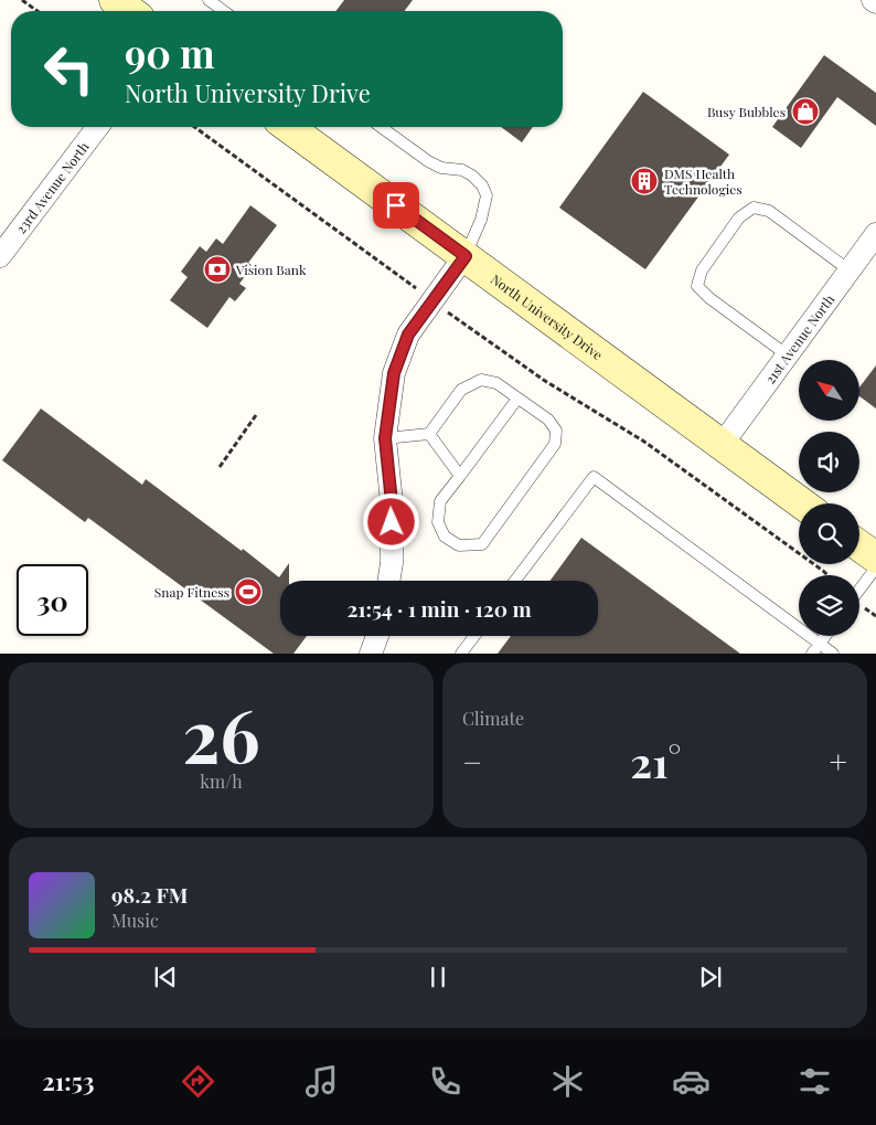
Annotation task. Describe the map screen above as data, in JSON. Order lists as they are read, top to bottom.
{
  "streets": {
    "main road": ["North University Drive"],
    "street": ["23rd Avenue North", "21st Avenue North"]
  },
  "crossings": [
    ["North University Drive", "21st Avenue North"]
  ],
  "places": {
    "shop": ["Busy Bubbles"],
    "building": ["DMS Health Technologies"],
    "bank": ["Vision Bank"],
    "sports": ["Snap Fitness"]
  },
  "north": "top left",
  "page": {
    "turn": ["90 m", "North University Drive"],
    "limit": "30",
    "trip": "21:54 · 1 min · 120 m",
    "tile": [
      ["26", "km/h"],
      "Climate"
    ],
    "heat": ["−", "21°", "+"],
    "song": ["98.2 FM", "Music"],
    "tabs": "21:53"
  }
}
